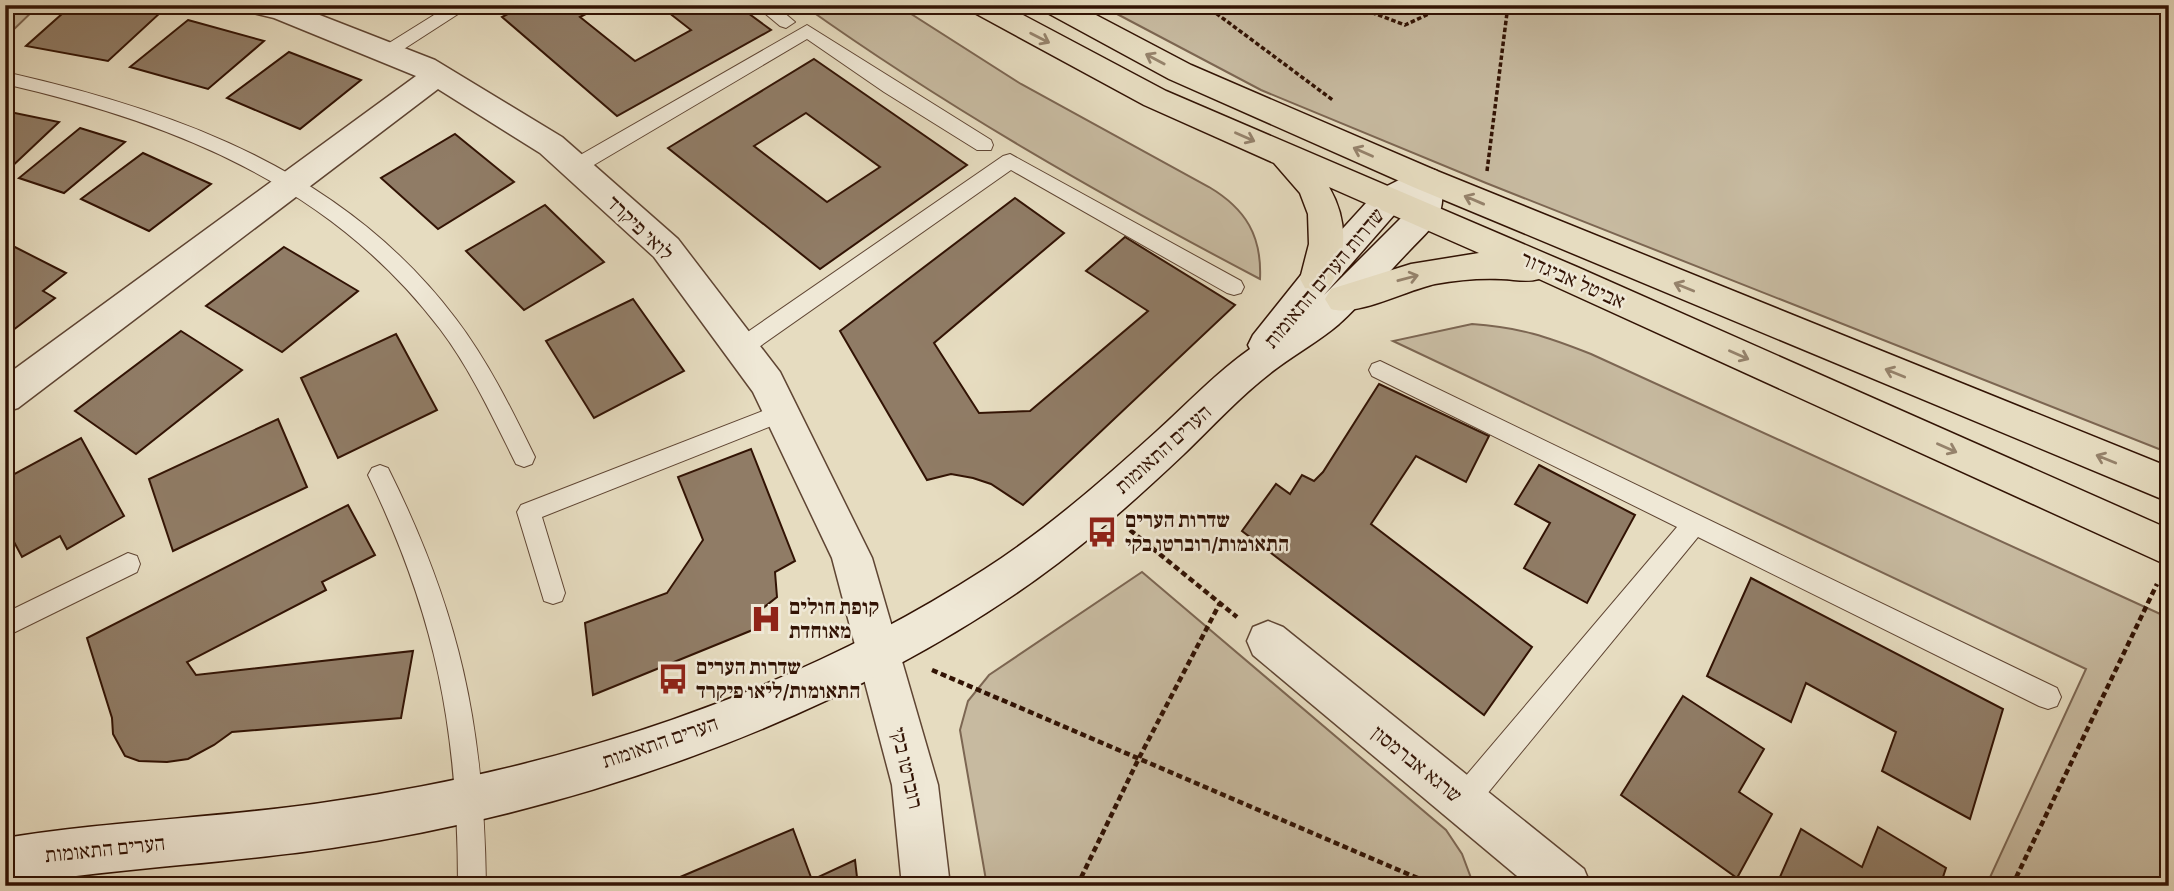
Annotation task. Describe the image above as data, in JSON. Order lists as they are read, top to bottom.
{
  "streets": {
    "main road": ["אביטל אביגדור"],
    "street": [
      "לואי פיקרד",
      "שדרות הערים התאומות",
      "הערים התאומות",
      "שרגא אברמסון",
      "רוברטו בקי"
    ]
  },
  "crossings": [
    ["לואי פיקרד", "הערים התאומות"],
    ["לואי פיקרד", "רוברטו בקי"],
    ["שדרות הערים התאומות", "אביטל אביגדור"],
    ["שדרות הערים התאומות", "הערים התאומות"],
    ["הערים התאומות", "רוברטו בקי"]
  ],
  "places": {
    "bus stop": ["שדרות הערים התאומות/רוברטו בקי", "שדרות הערים התאומות/ליאו פיקרד"],
    "hospital": ["קופת חולים מאוחדת"]
  }
}
